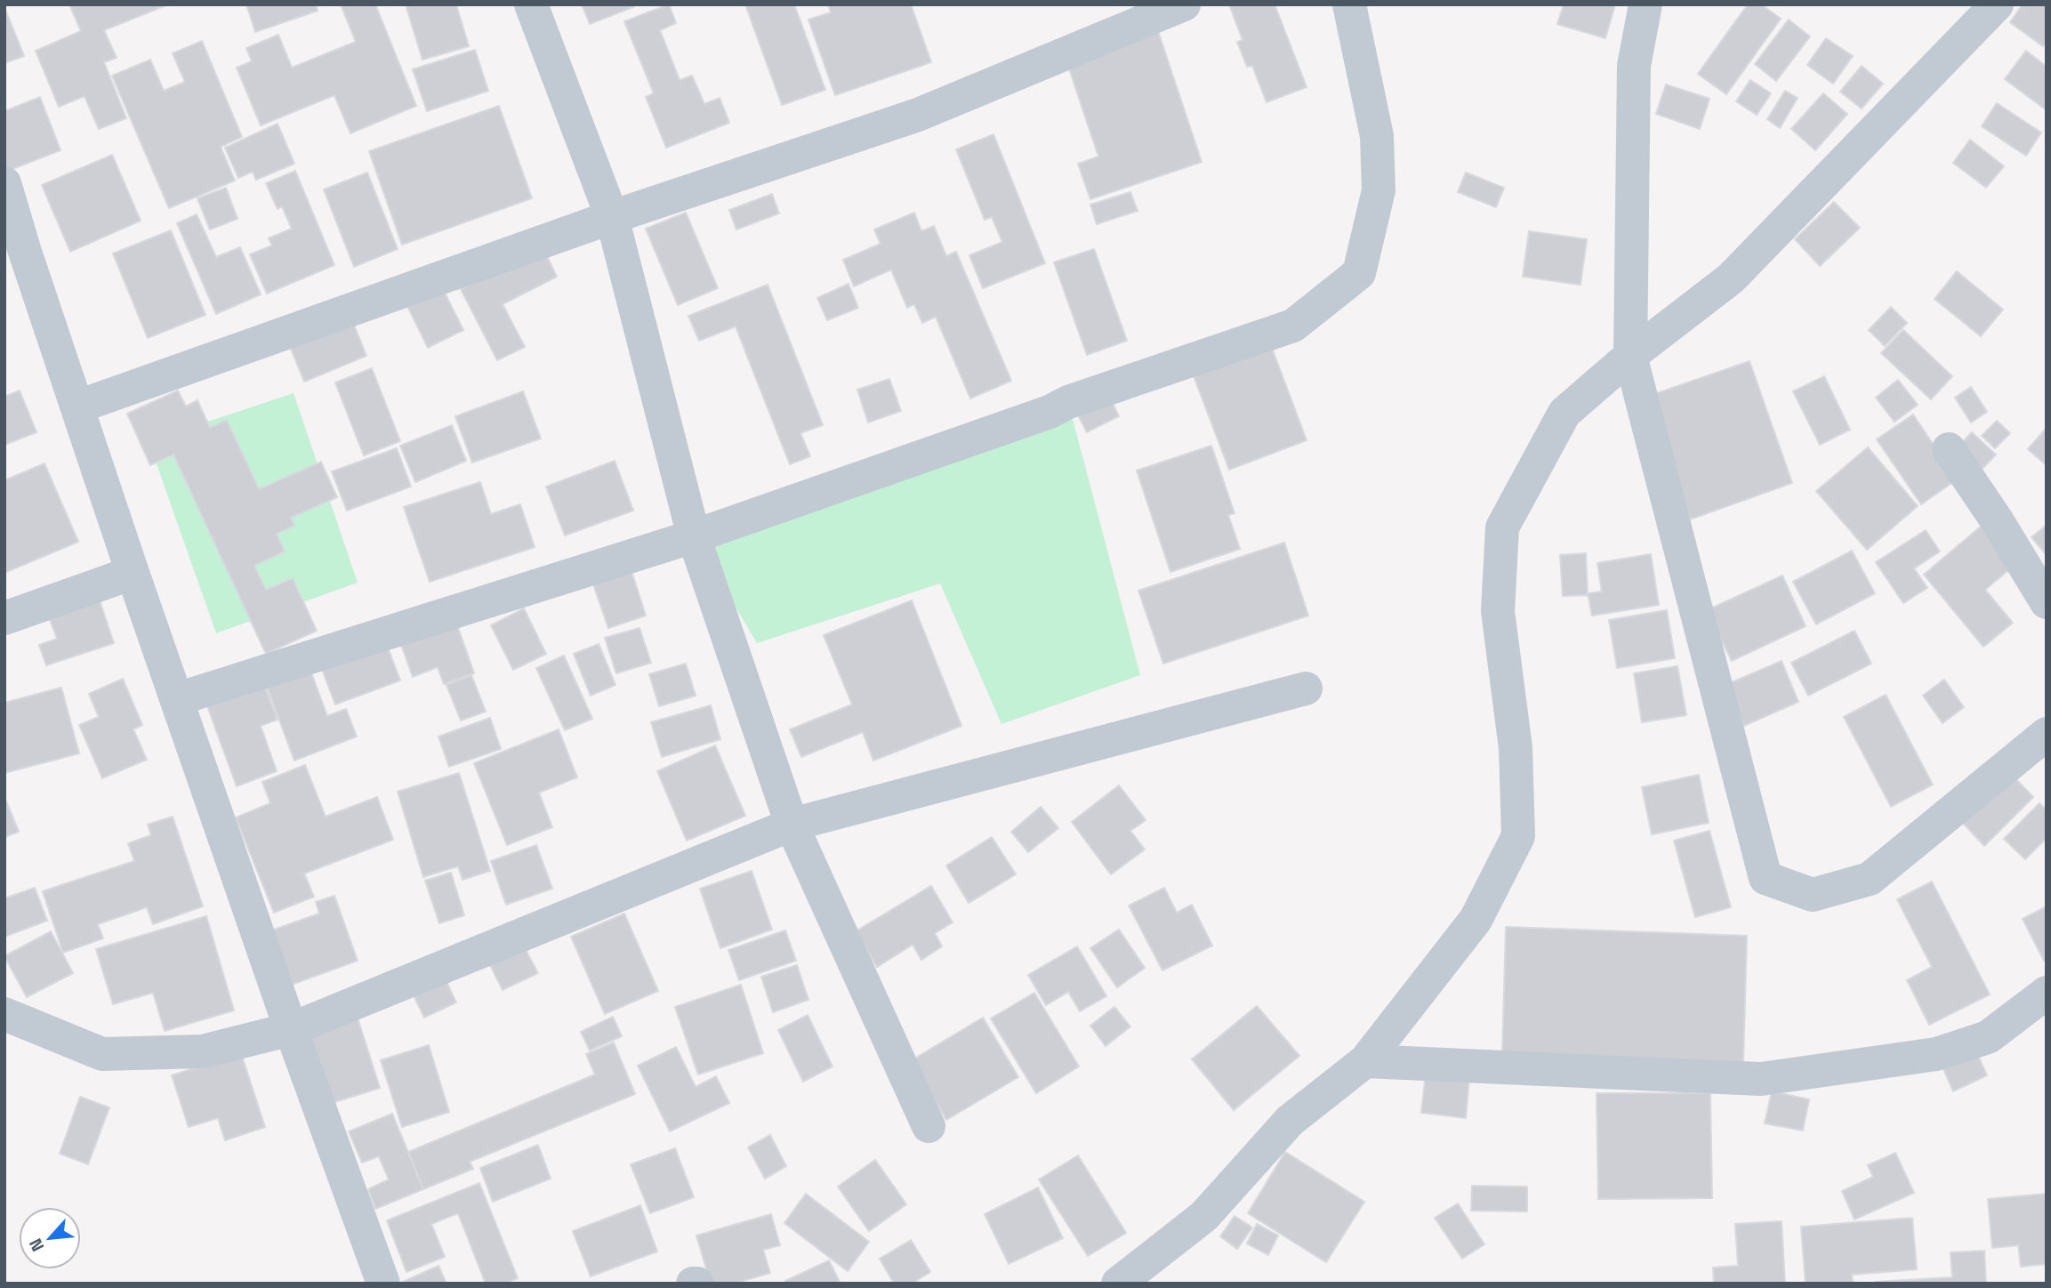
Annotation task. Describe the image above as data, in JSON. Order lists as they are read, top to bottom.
{
  "north": "bottom left"
}
